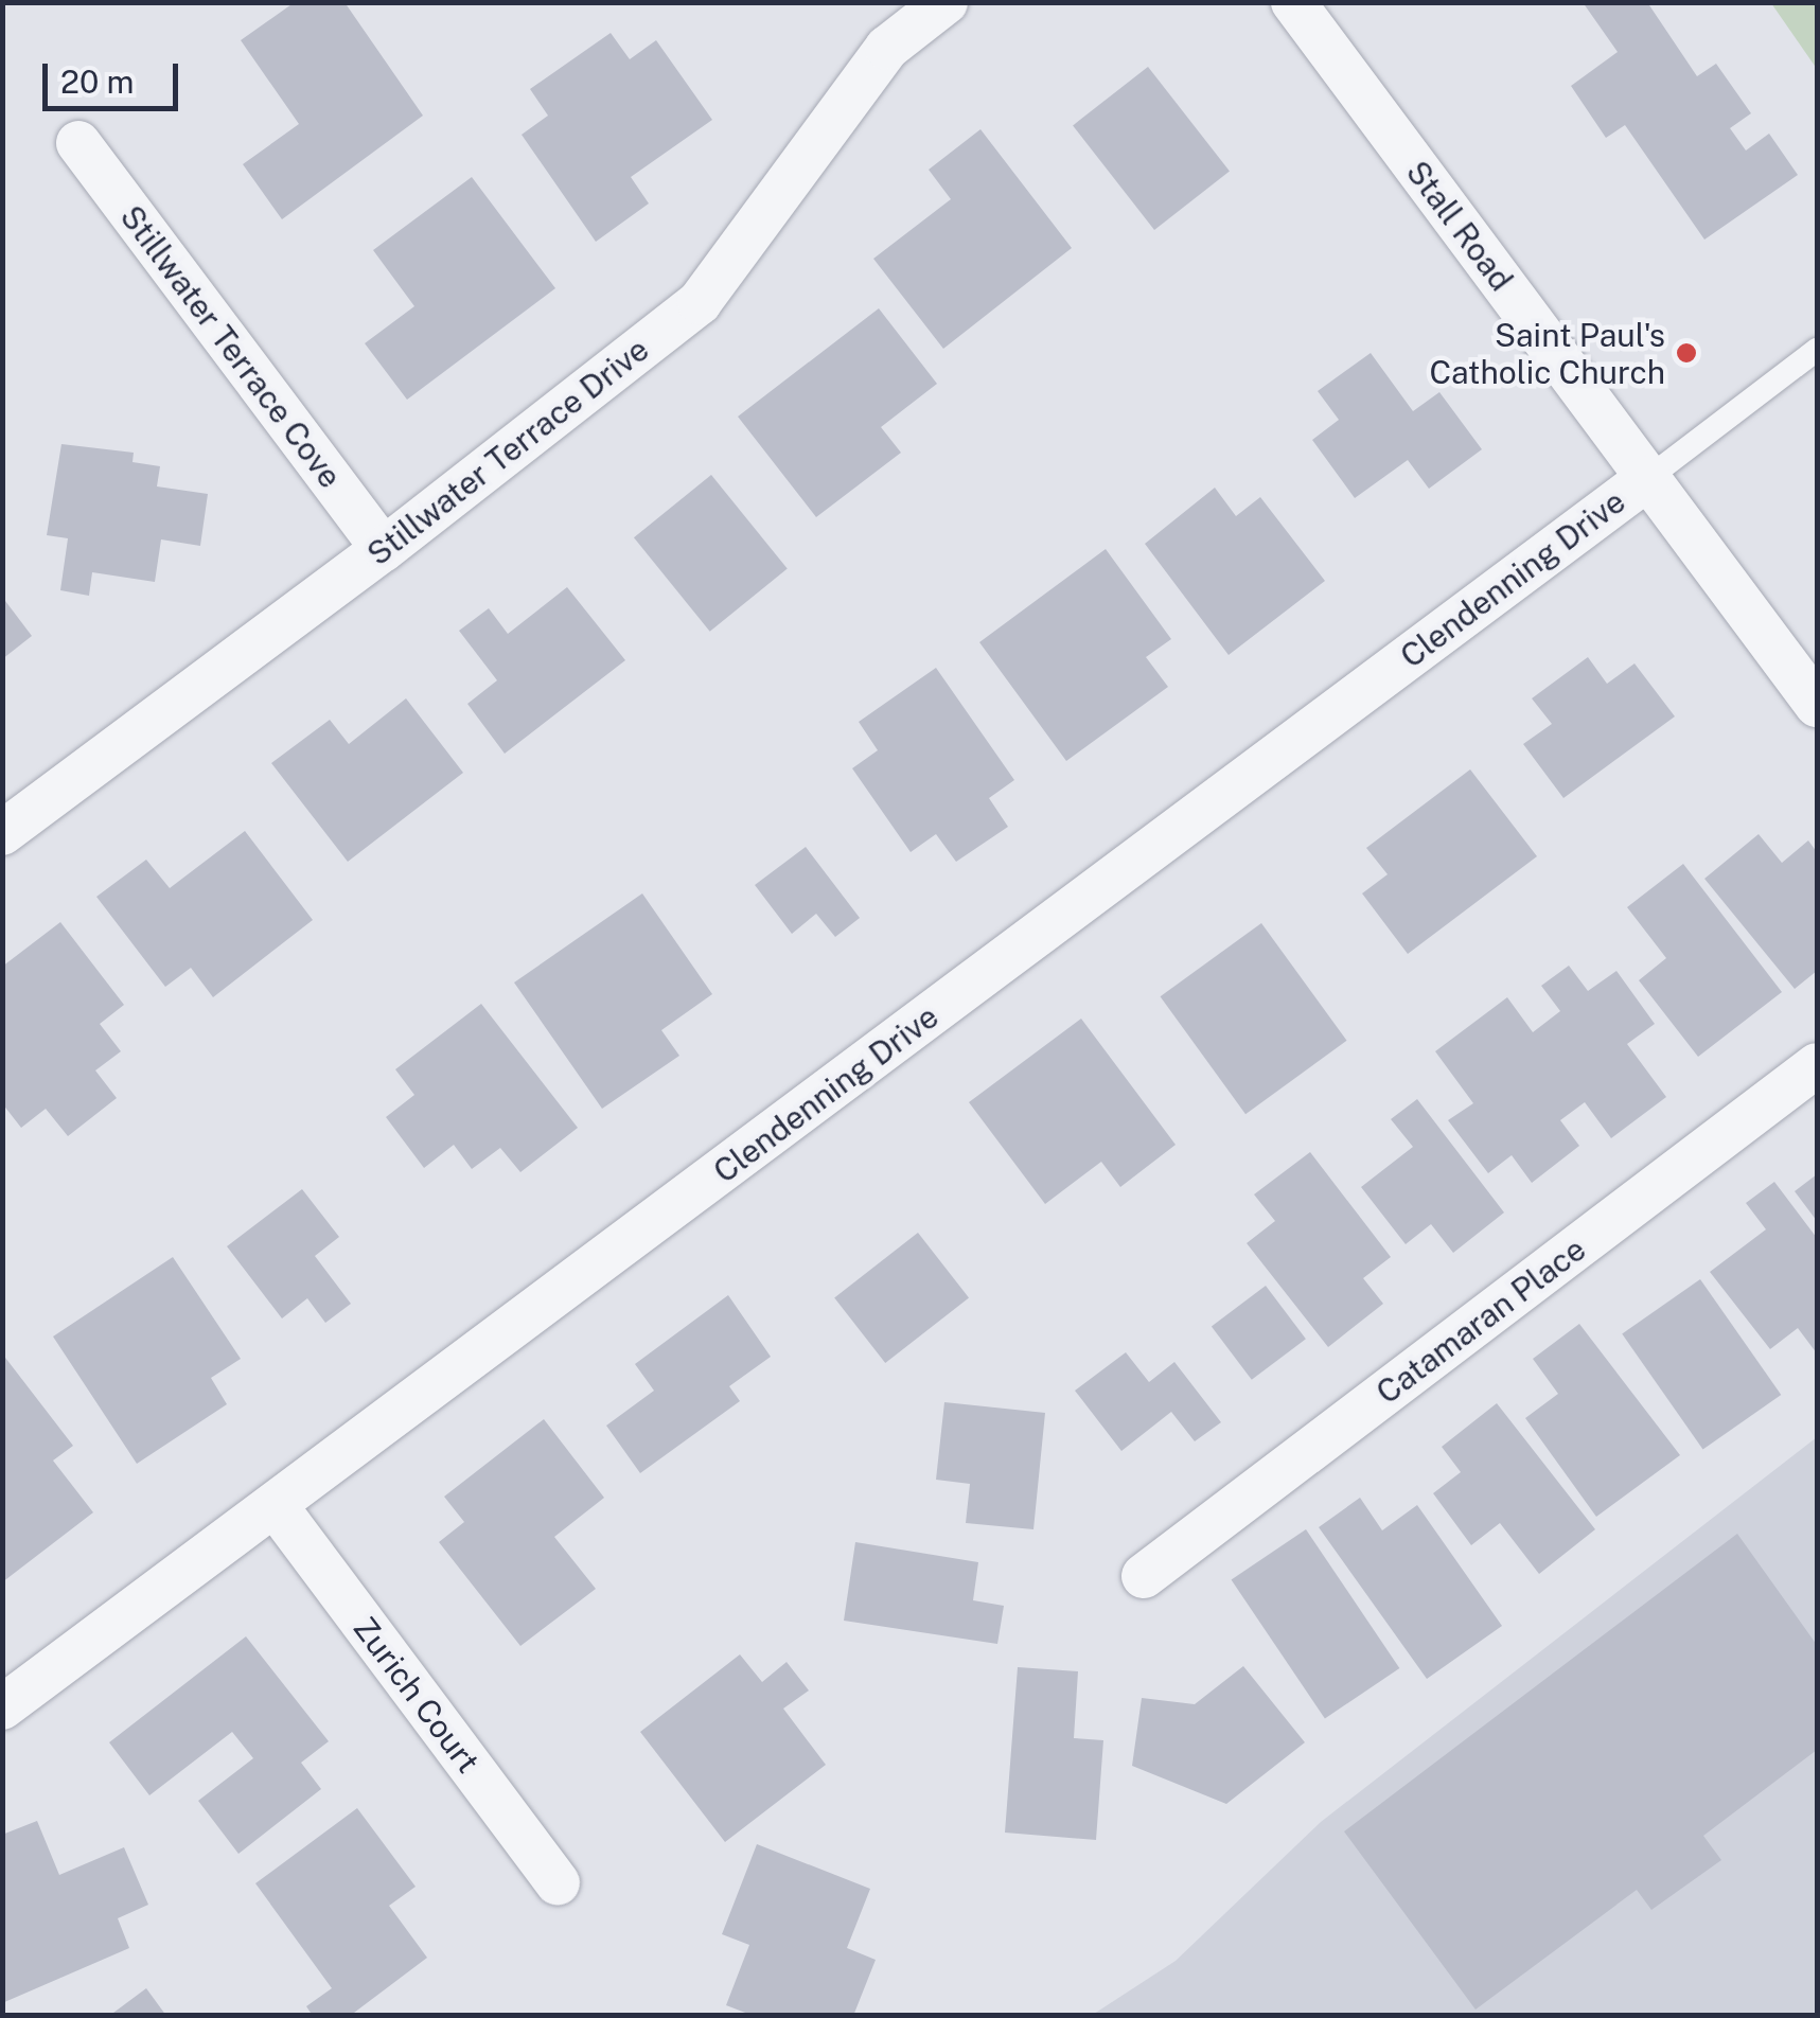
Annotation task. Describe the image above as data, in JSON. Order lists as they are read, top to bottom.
{
  "streets": {
    "street": [
      "Stall Road",
      "Stillwater Terrace Cove",
      "Stillwater Terrace Drive",
      "Clendenning Drive",
      "Catamaran Place",
      "Zurich Court"
    ]
  },
  "crossings": [
    ["Stall Road", "Clendenning Drive"],
    ["Stillwater Terrace Cove", "Stillwater Terrace Drive"],
    ["Clendenning Drive", "Zurich Court"]
  ],
  "places": ["Saint Paul's Catholic Church"],
  "scale_bar": "20 m"
}
